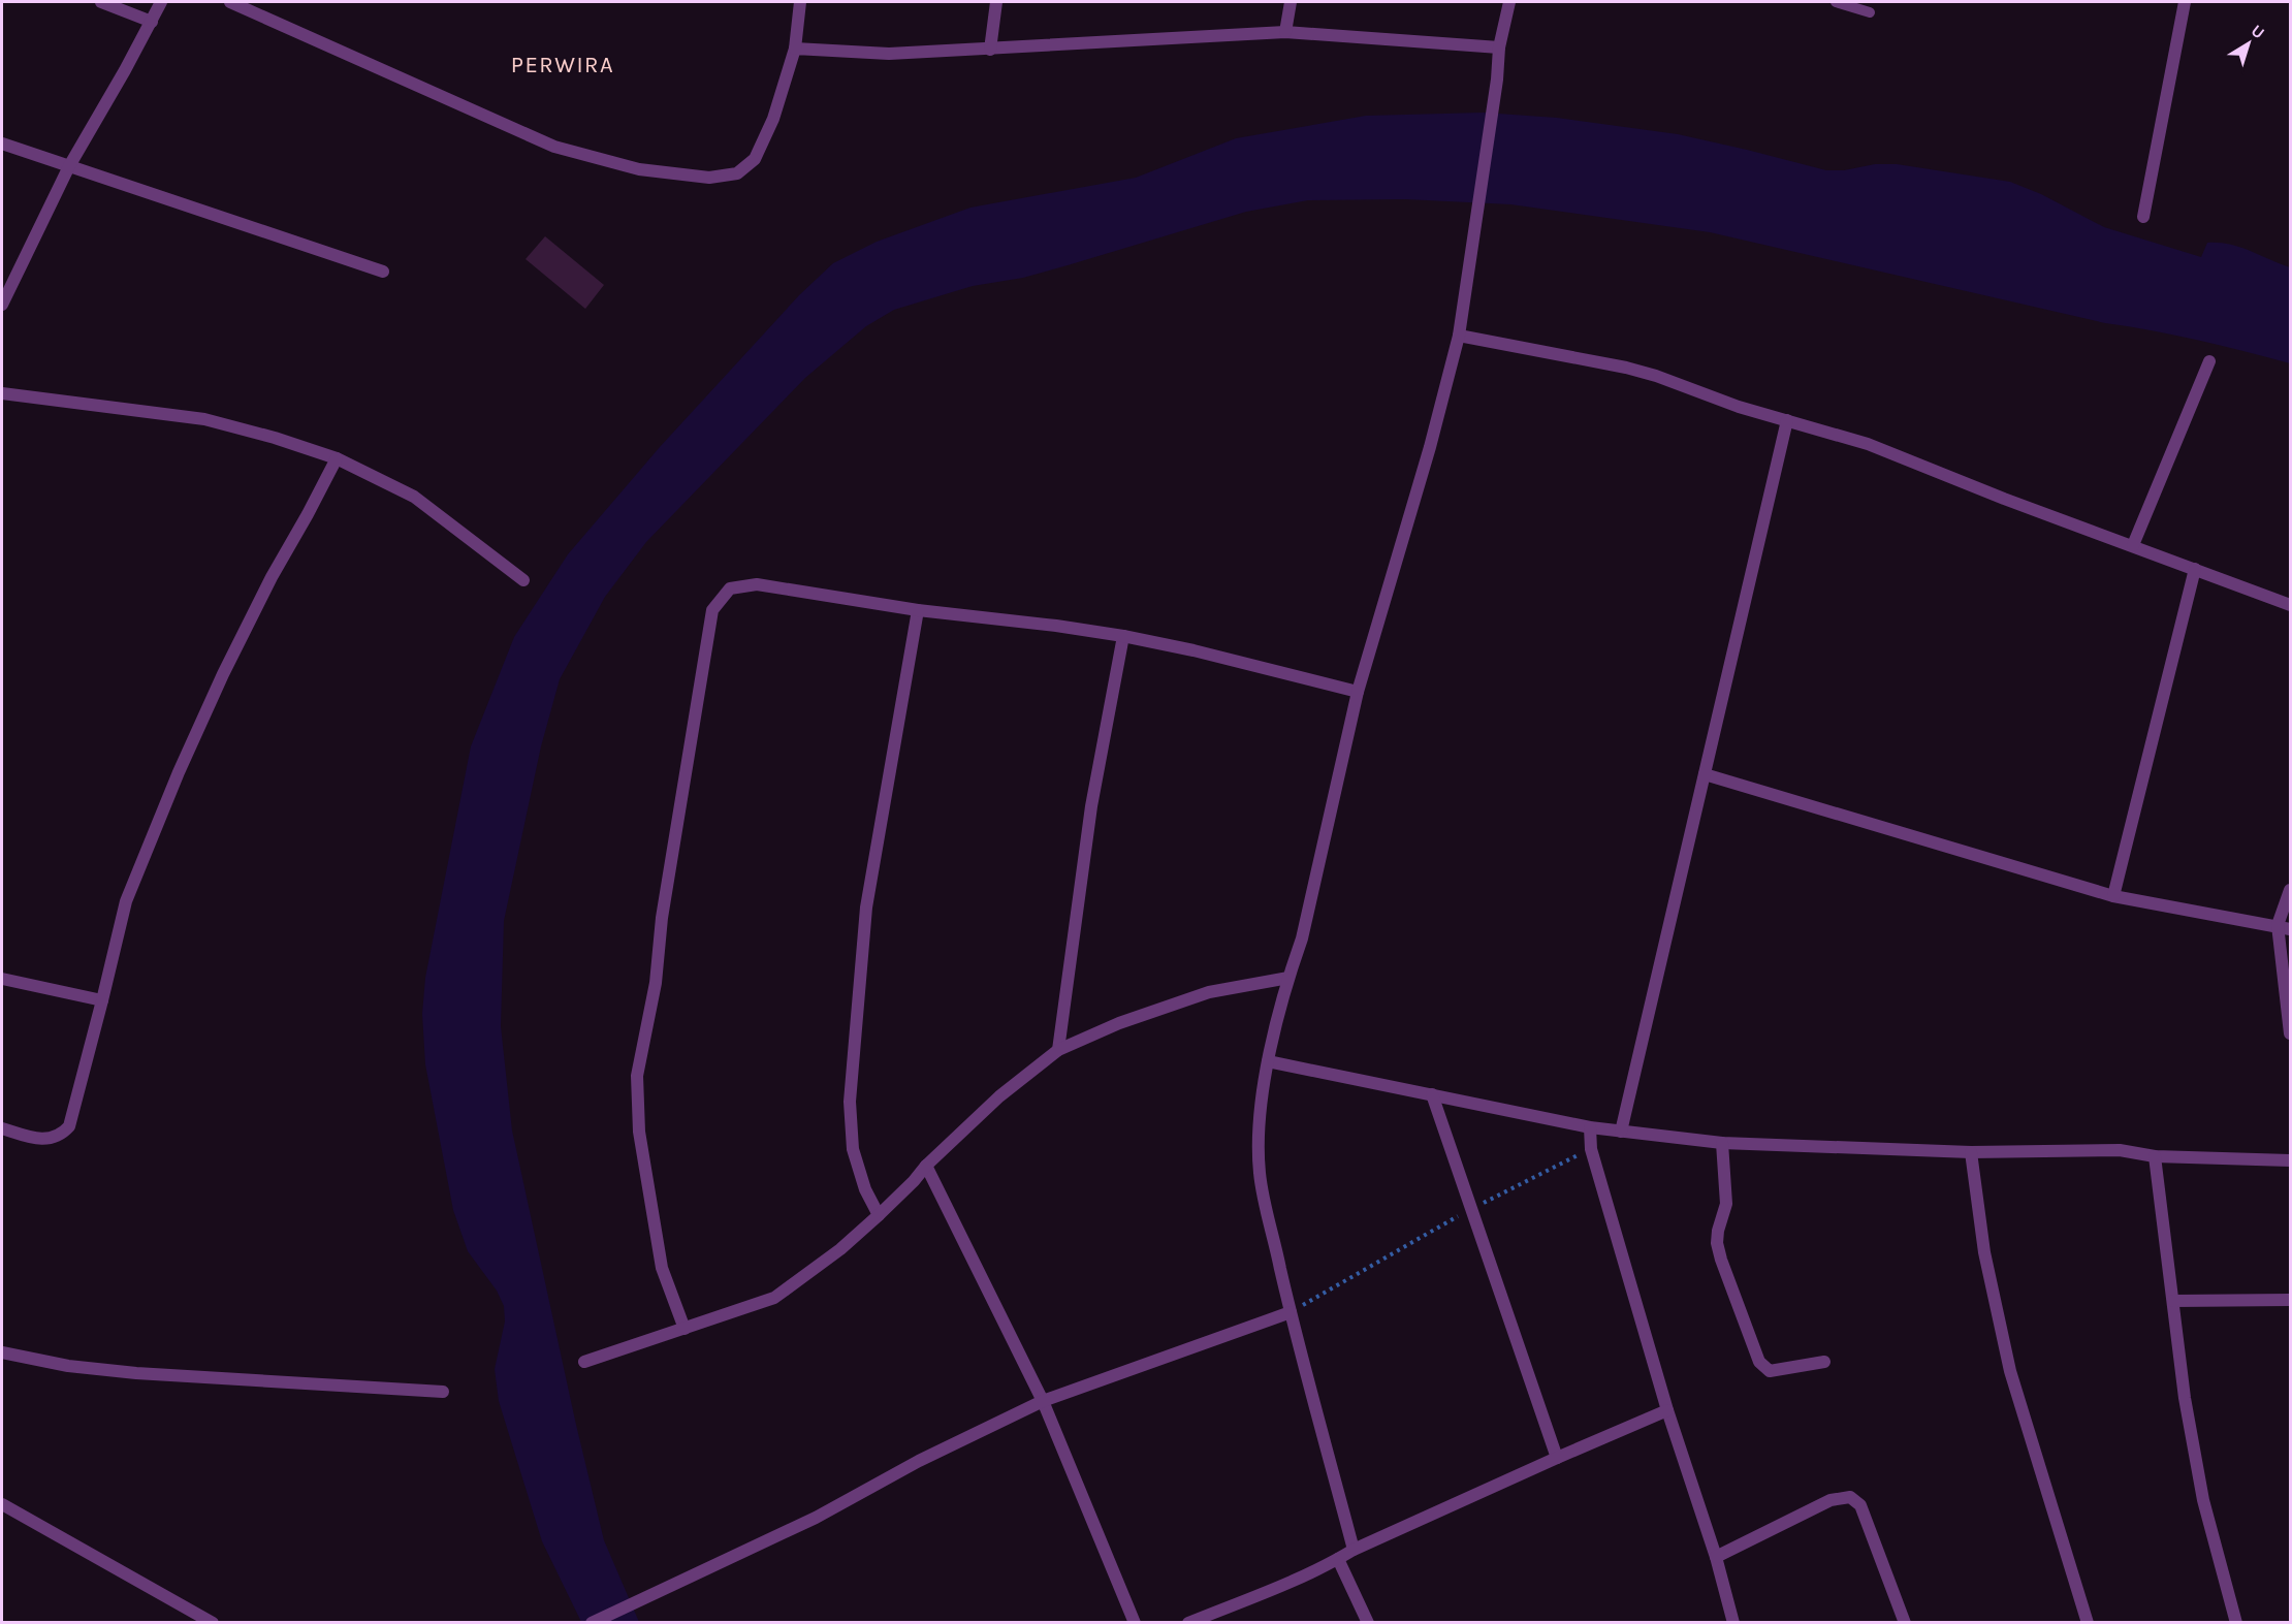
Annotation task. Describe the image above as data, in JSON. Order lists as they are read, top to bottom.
{
  "districts": ["PERWIRA"],
  "north": "top right"
}
